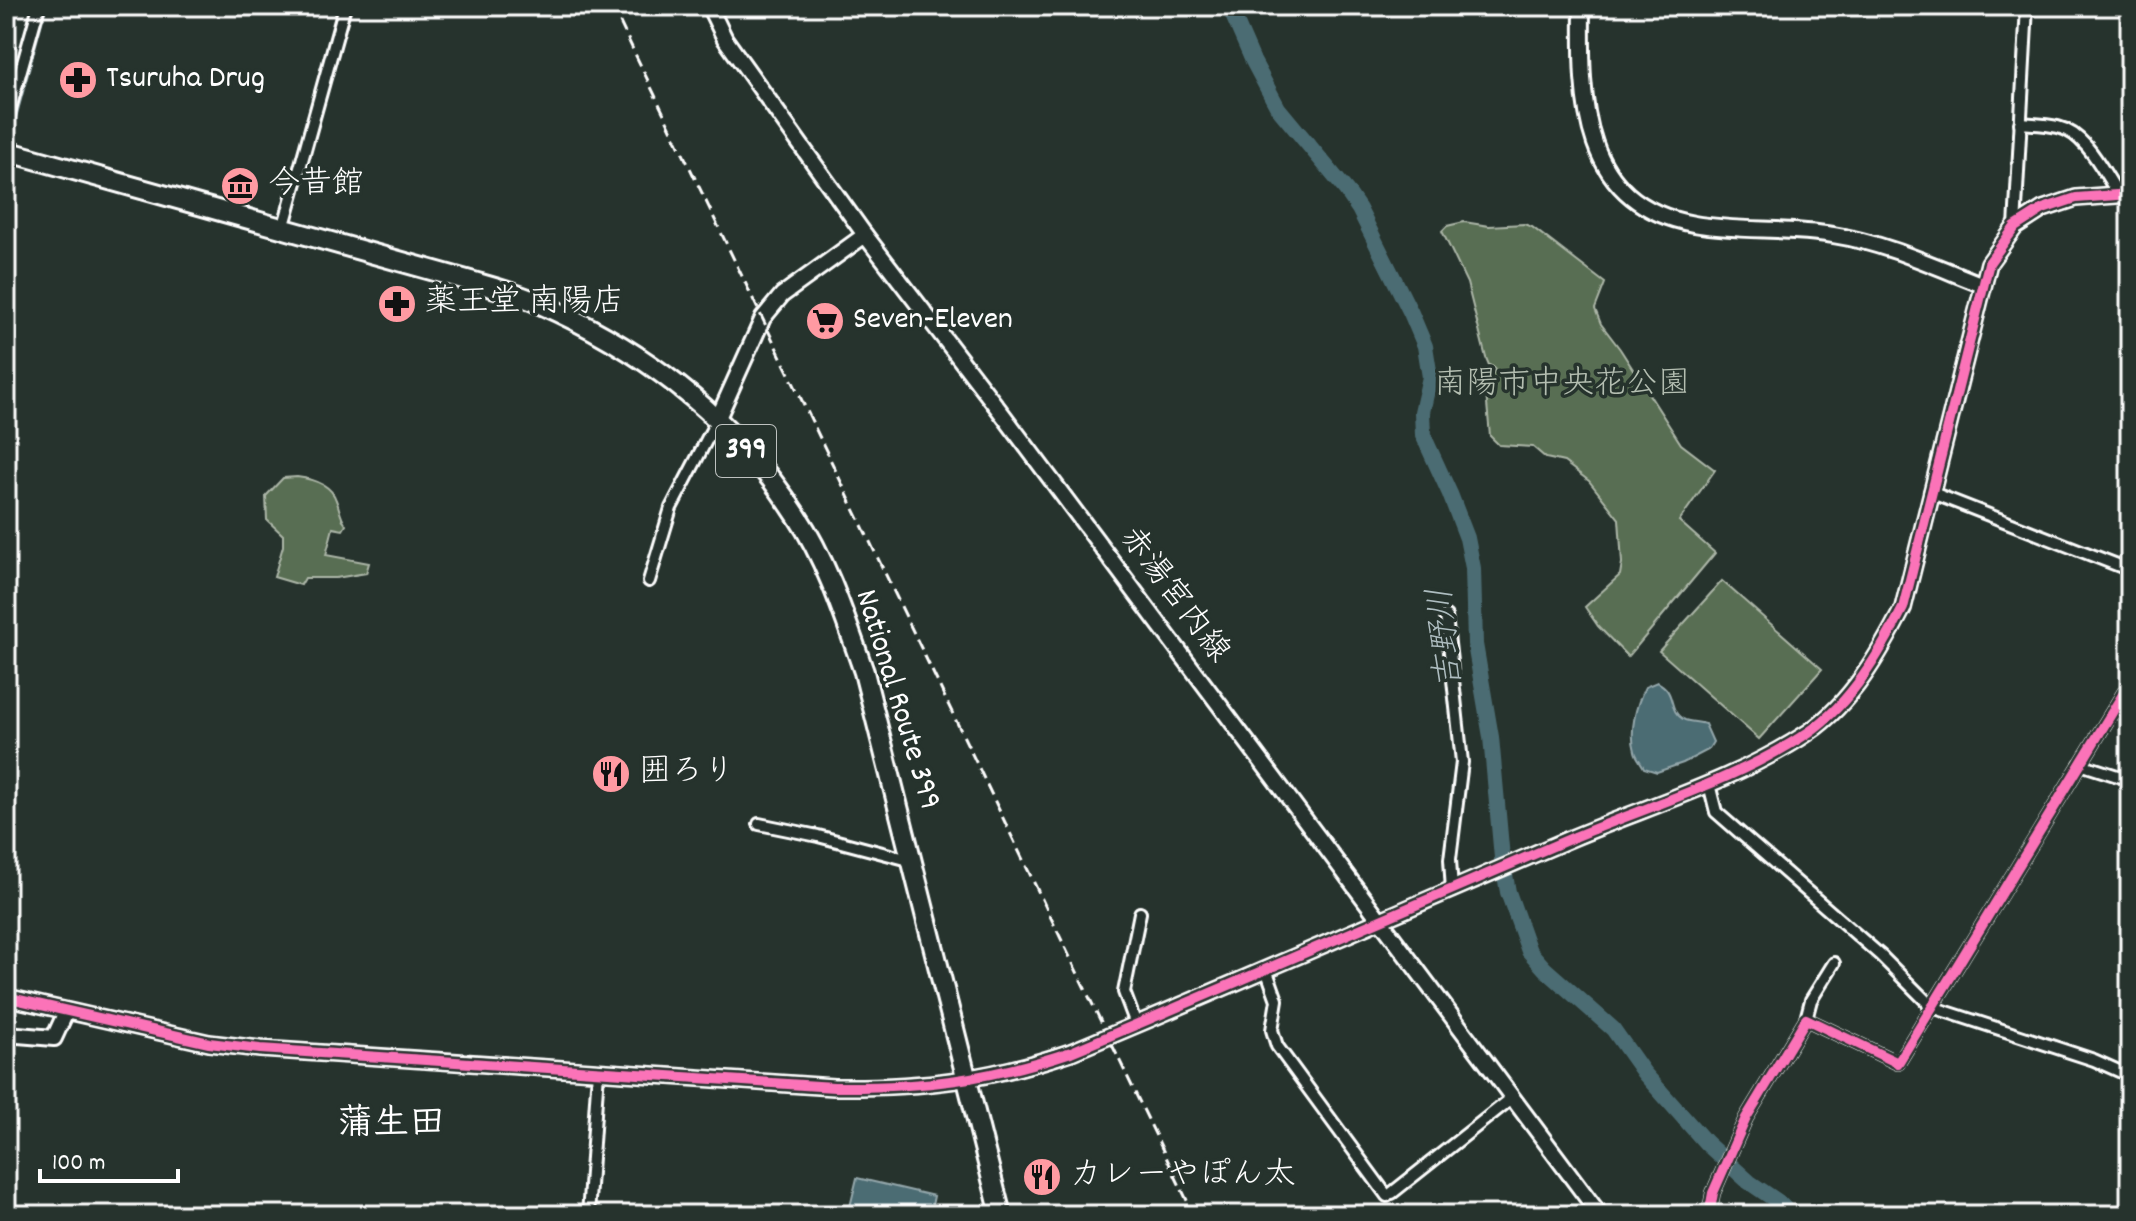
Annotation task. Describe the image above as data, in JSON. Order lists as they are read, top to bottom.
{
  "streets": {
    "highway": ["399", "National Route 399"],
    "street": ["赤湯宮内線"]
  },
  "districts": ["蒲生田"],
  "water": ["吉野川"],
  "parks": ["南陽市中央花公園"],
  "places": {
    "pharmacy": ["Tsuruha Drug", "薬王堂 南陽店"],
    "museum": ["今昔館"],
    "supermarket": ["Seven-Eleven"],
    "restaurant": ["囲ろり", "カレーやぽん太"]
  },
  "scale_bar": "100 m"
}
